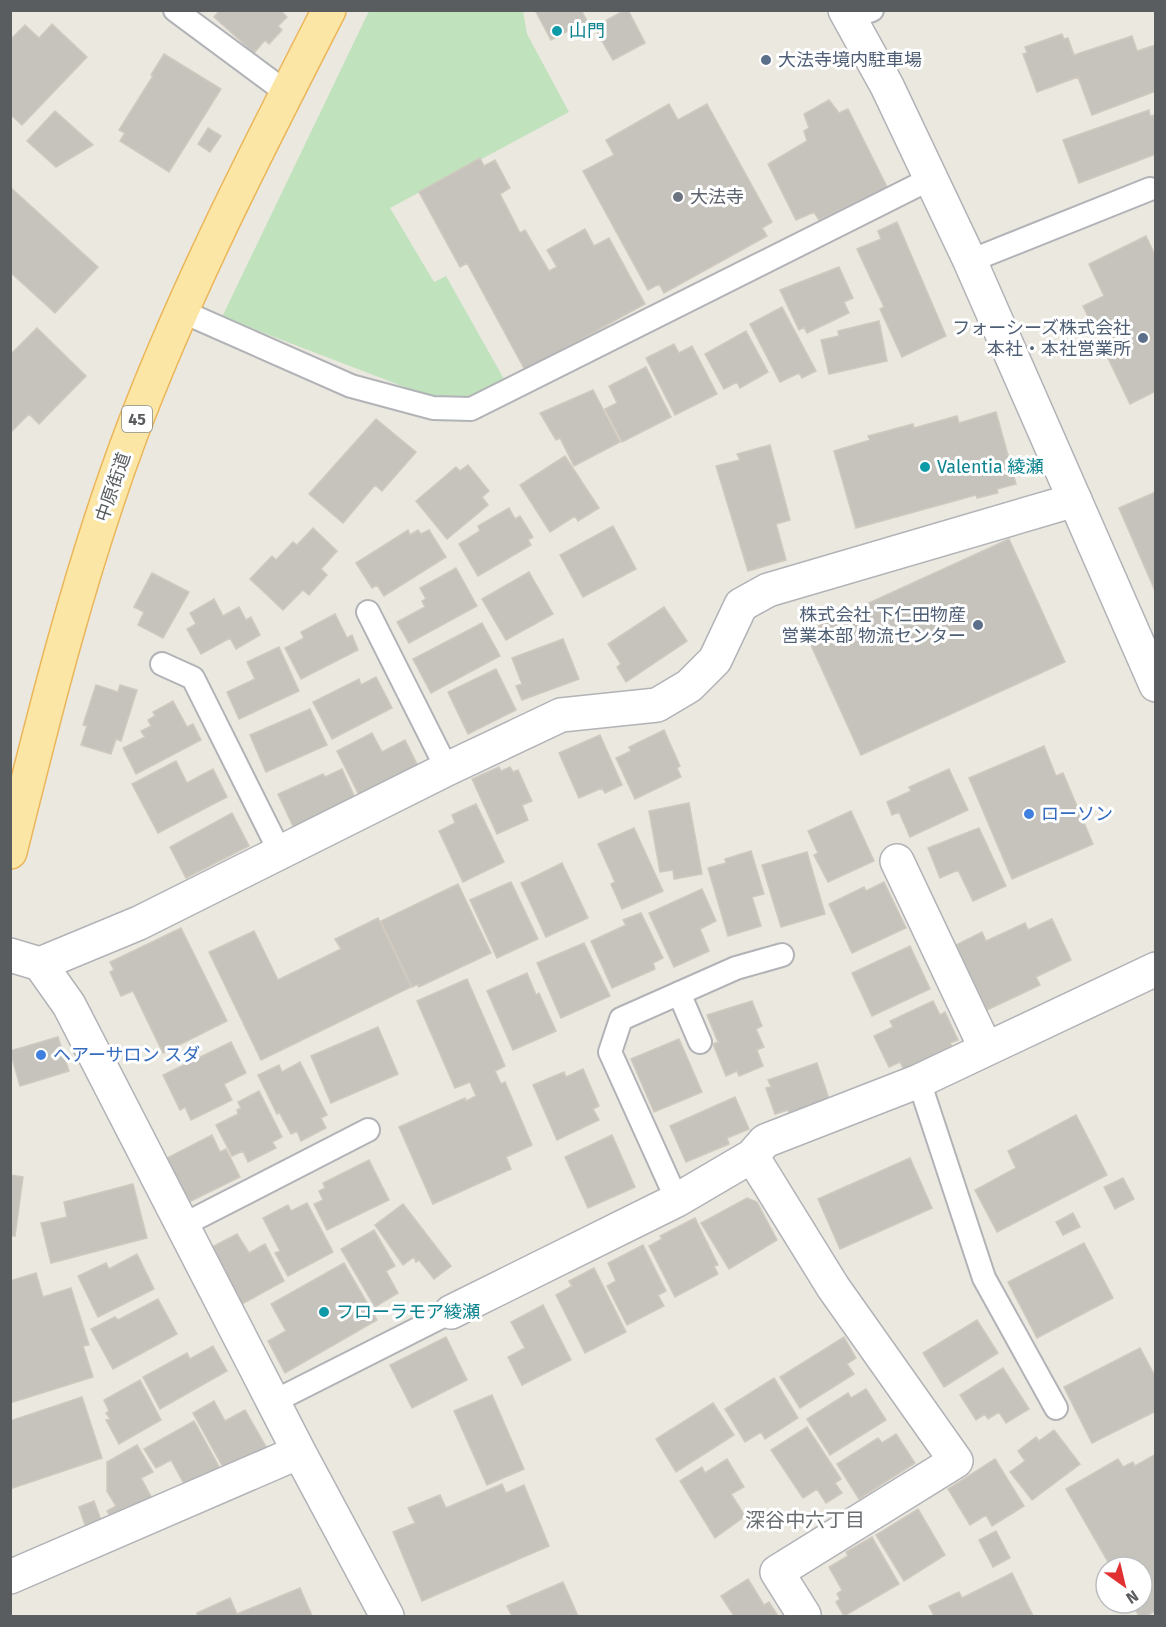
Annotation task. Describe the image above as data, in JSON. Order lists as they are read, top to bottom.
{
  "streets": {
    "main road": ["45", "中原街道"]
  },
  "districts": ["深谷中六丁目"],
  "places": [
    "山門",
    "大法寺境内駐車場",
    "大法寺",
    "フォーシーズ株式会社 本社・本社営業所",
    "Valentia 綾瀬",
    "株式会社 下仁田物産 営業本部 物流センター",
    "ローソン",
    "ヘアーサロン スダ",
    "フローラモア綾瀬"
  ],
  "north": "bottom right"
}
